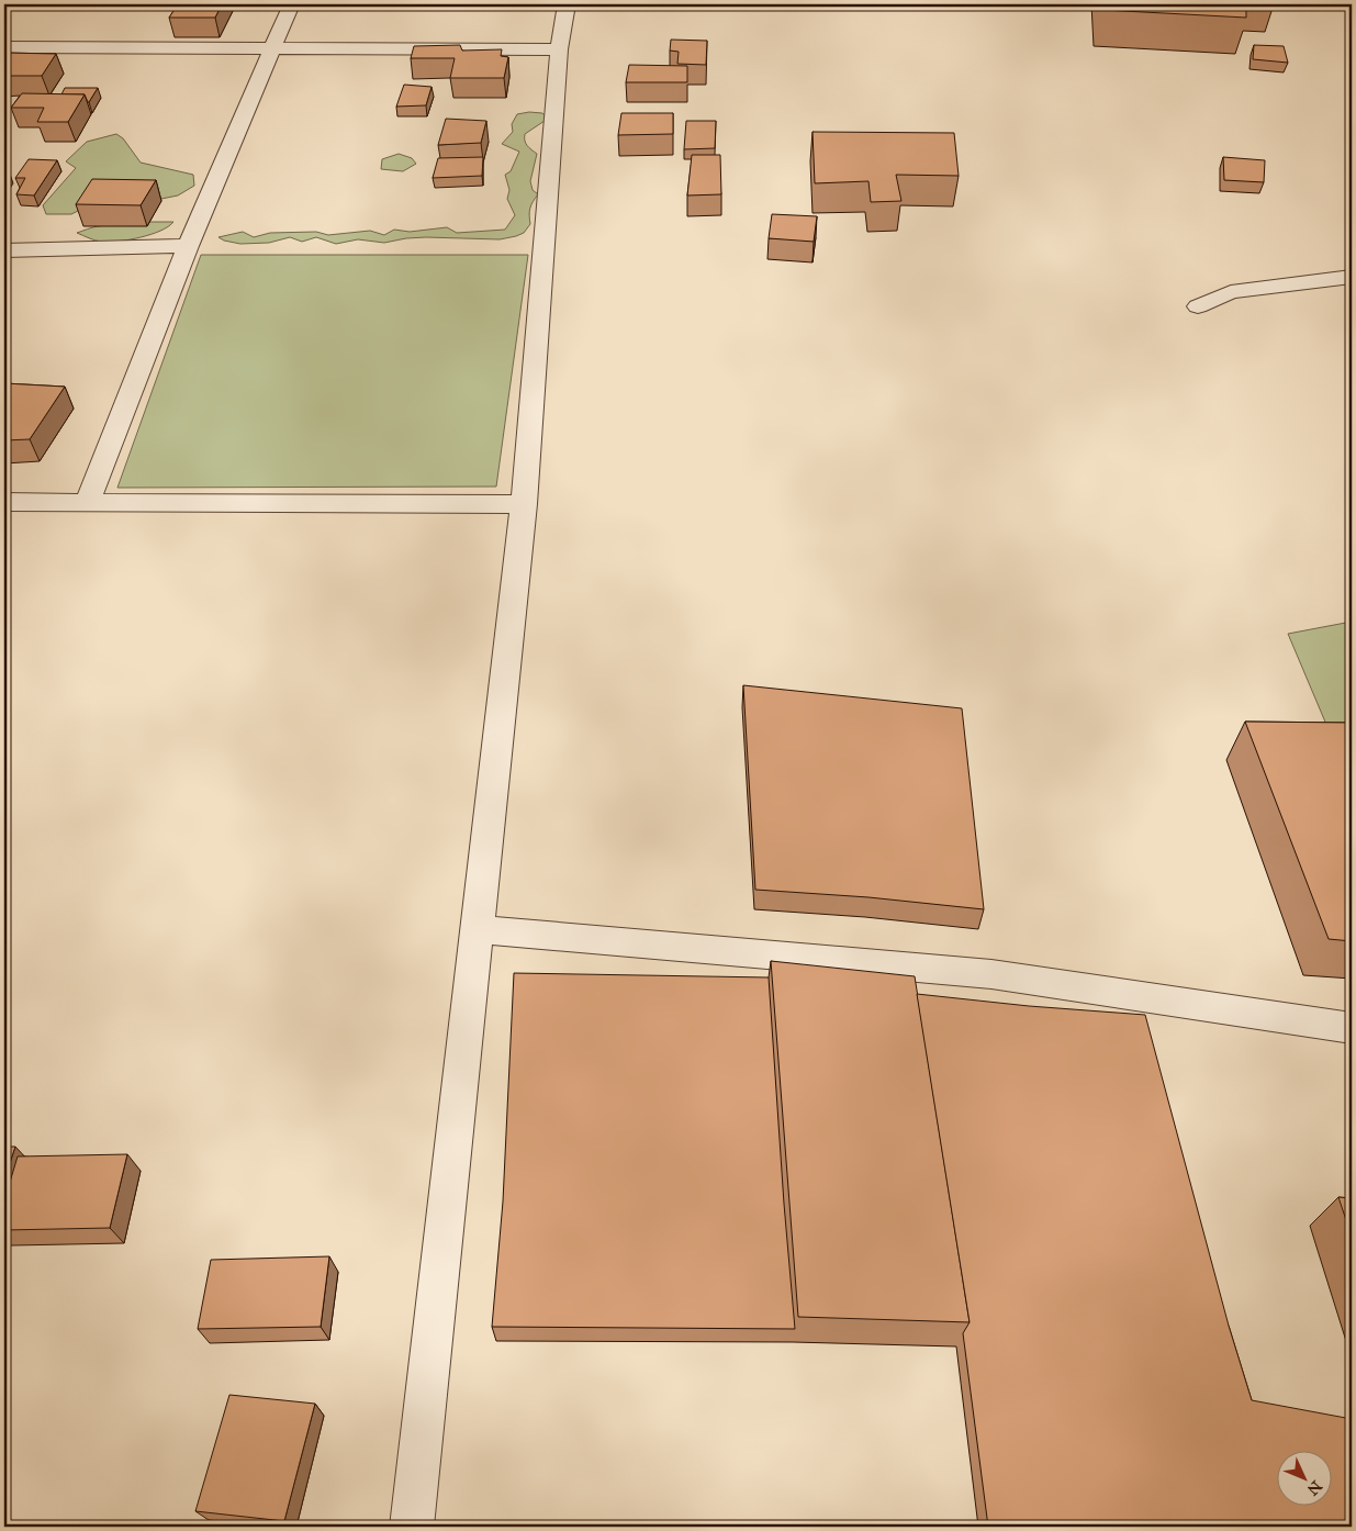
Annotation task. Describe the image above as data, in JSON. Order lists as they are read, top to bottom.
{
  "north": "bottom right"
}
